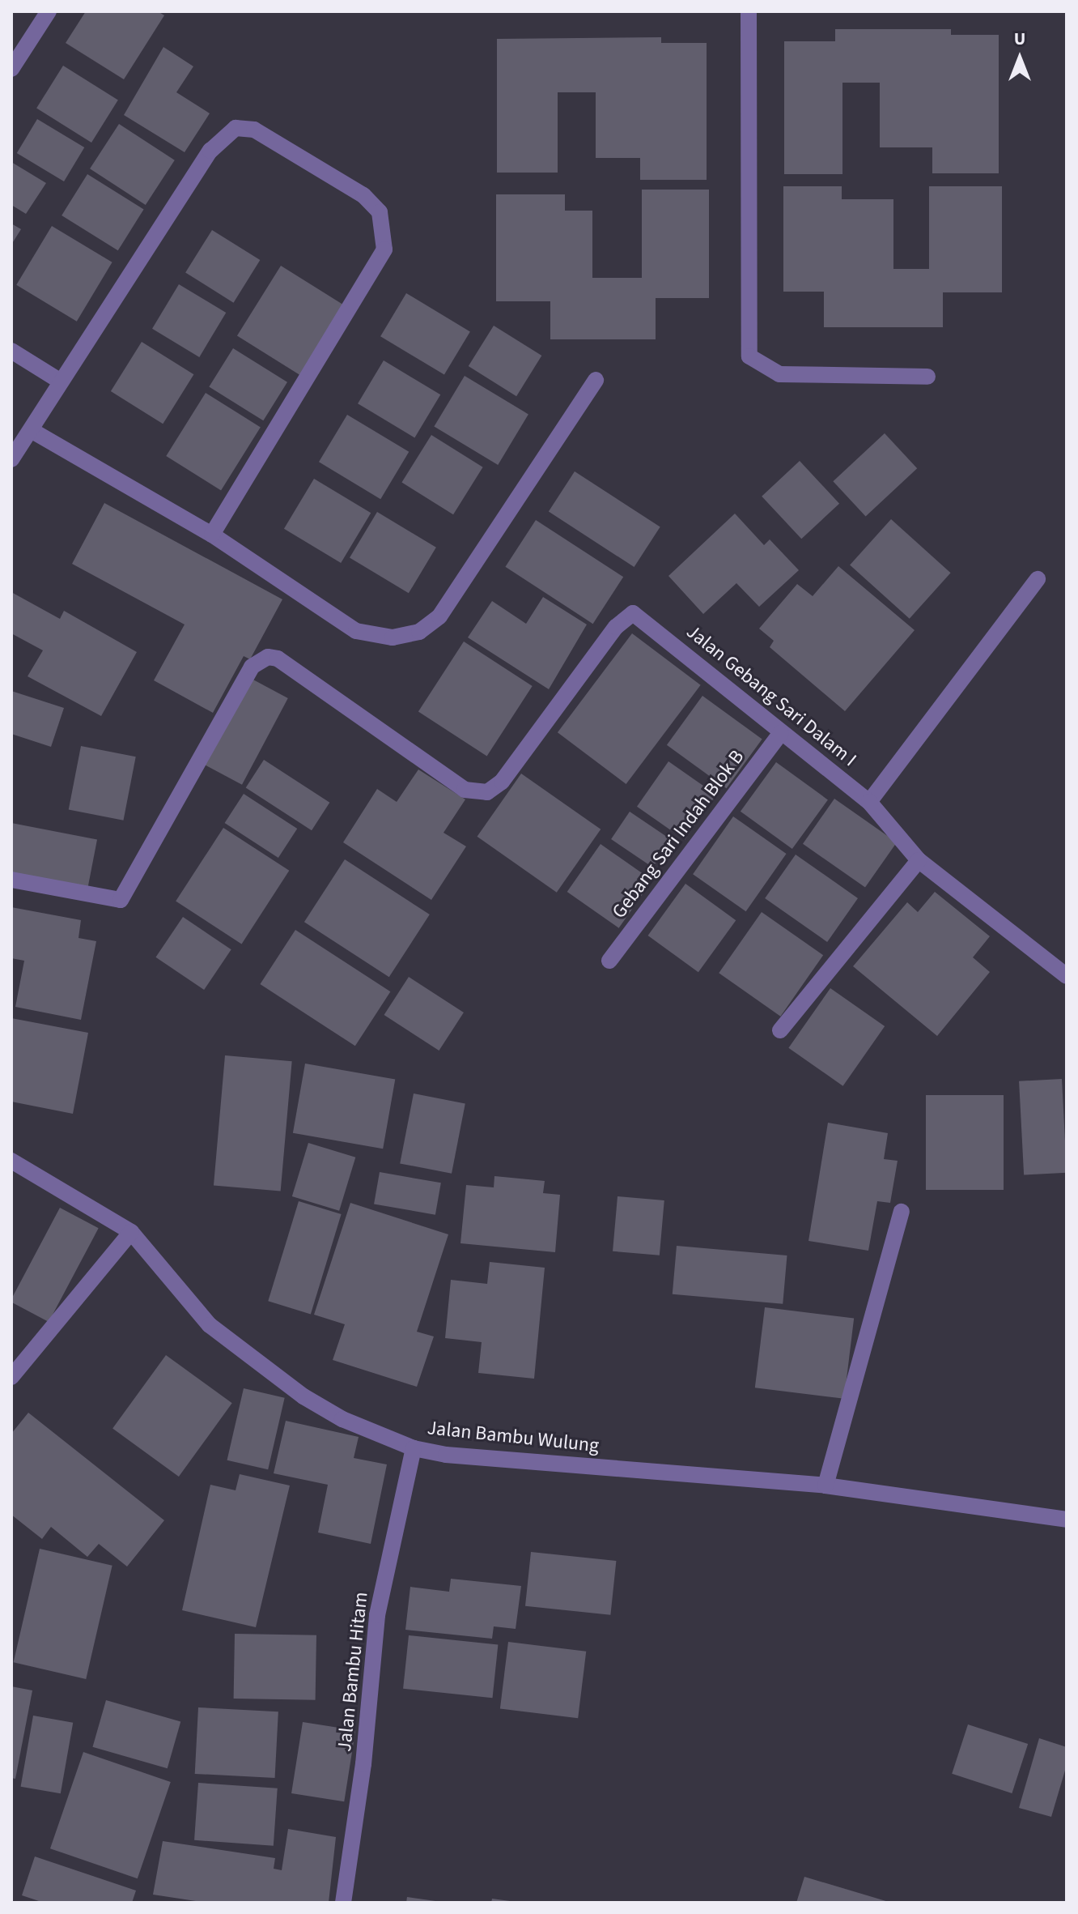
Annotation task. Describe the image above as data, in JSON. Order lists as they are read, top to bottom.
{
  "streets": {
    "street": [
      "Jalan Gebang Sari Dalam I",
      "Gebang Sari Indah Blok B",
      "Jalan Bambu Wulung",
      "Jalan Bambu Hitam"
    ]
  },
  "crossings": [
    ["Jalan Gebang Sari Dalam I", "Gebang Sari Indah Blok B"],
    ["Jalan Bambu Wulung", "Jalan Bambu Hitam"]
  ],
  "north": "top"
}
